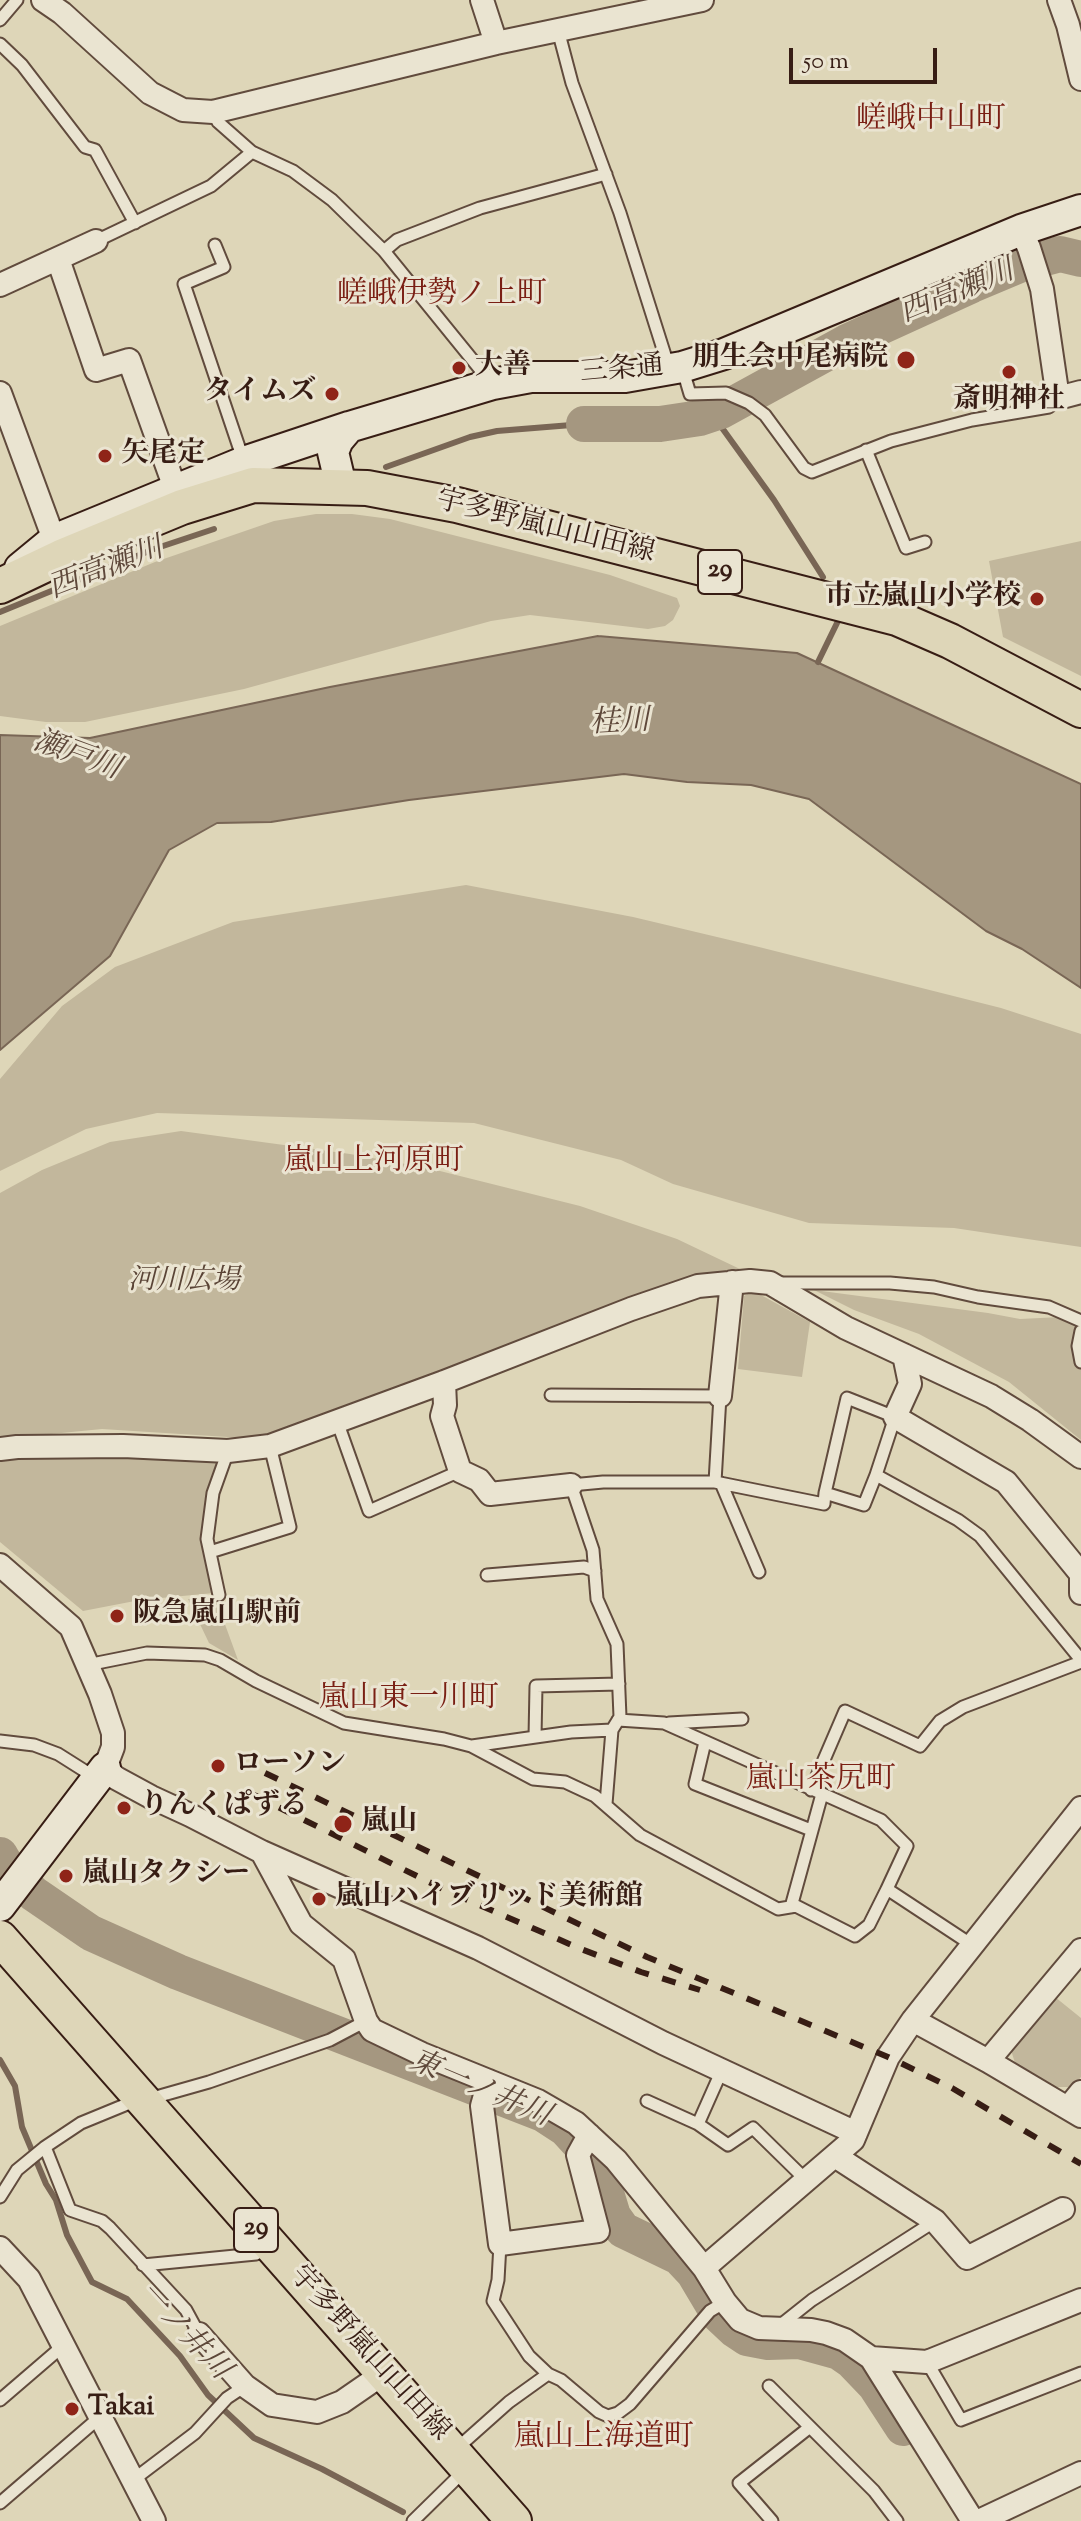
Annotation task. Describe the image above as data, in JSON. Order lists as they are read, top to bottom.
{
  "streets": {
    "main road": ["三条通", "宇多野嵐山山田線", "29"]
  },
  "crossings": [
    ["三条通", "宇多野嵐山山田線"]
  ],
  "districts": [
    "嵯峨中山町",
    "嵯峨伊勢ノ上町",
    "嵐山上河原町",
    "嵐山東一川町",
    "嵐山茶尻町",
    "嵐山上海道町"
  ],
  "water": [
    "西高瀬川",
    "桂川",
    "瀬戸川",
    "東一ノ井川",
    "一ノ井川"
  ],
  "parks": ["河川広場"],
  "places": [
    "朋生会中尾病院",
    "大善",
    "斎明神社",
    "タイムズ",
    "矢尾定",
    "市立嵐山小学校",
    "阪急嵐山駅前",
    "ローソン",
    "りんくぱずる",
    "嵐山",
    "嵐山タクシー",
    "嵐山ハイブリッド美術館",
    "Takai"
  ],
  "scale_bar": "50 m"
}
